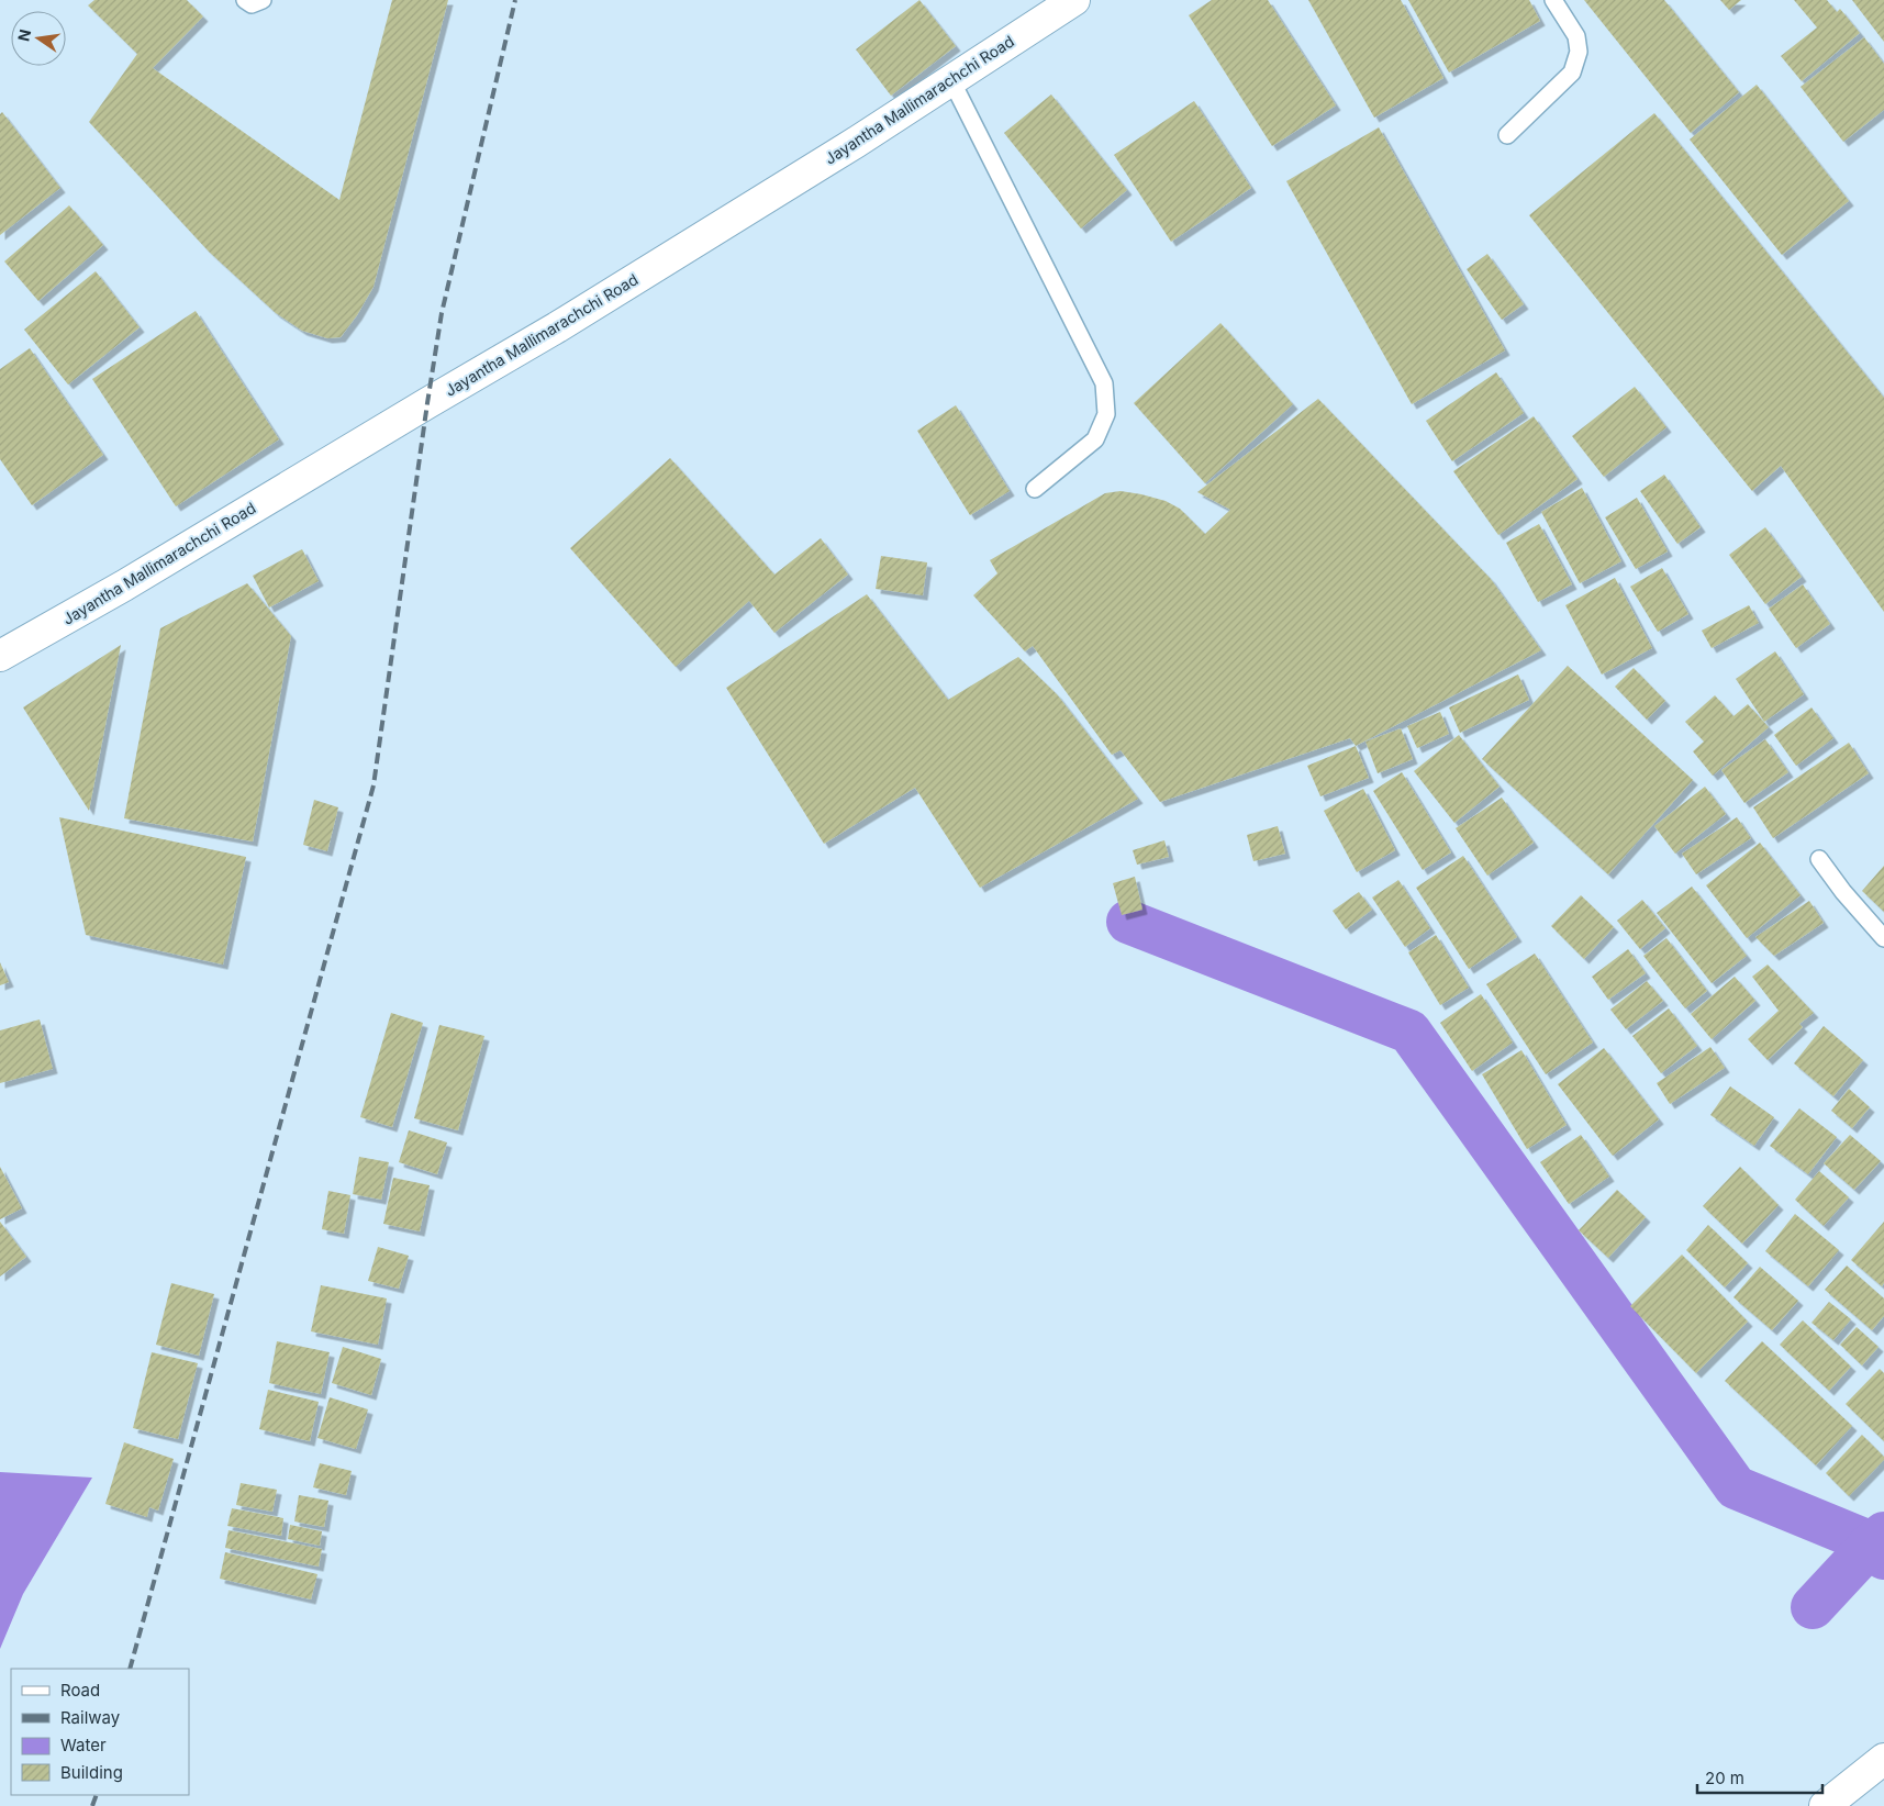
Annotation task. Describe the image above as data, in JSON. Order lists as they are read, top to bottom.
{
  "streets": {
    "street": ["Jayantha Mallimarachchi Road"]
  },
  "legend": [
    "Road",
    "Railway",
    "Water",
    "Building"
  ],
  "scale_bar": "20 m",
  "north": "left"
}
